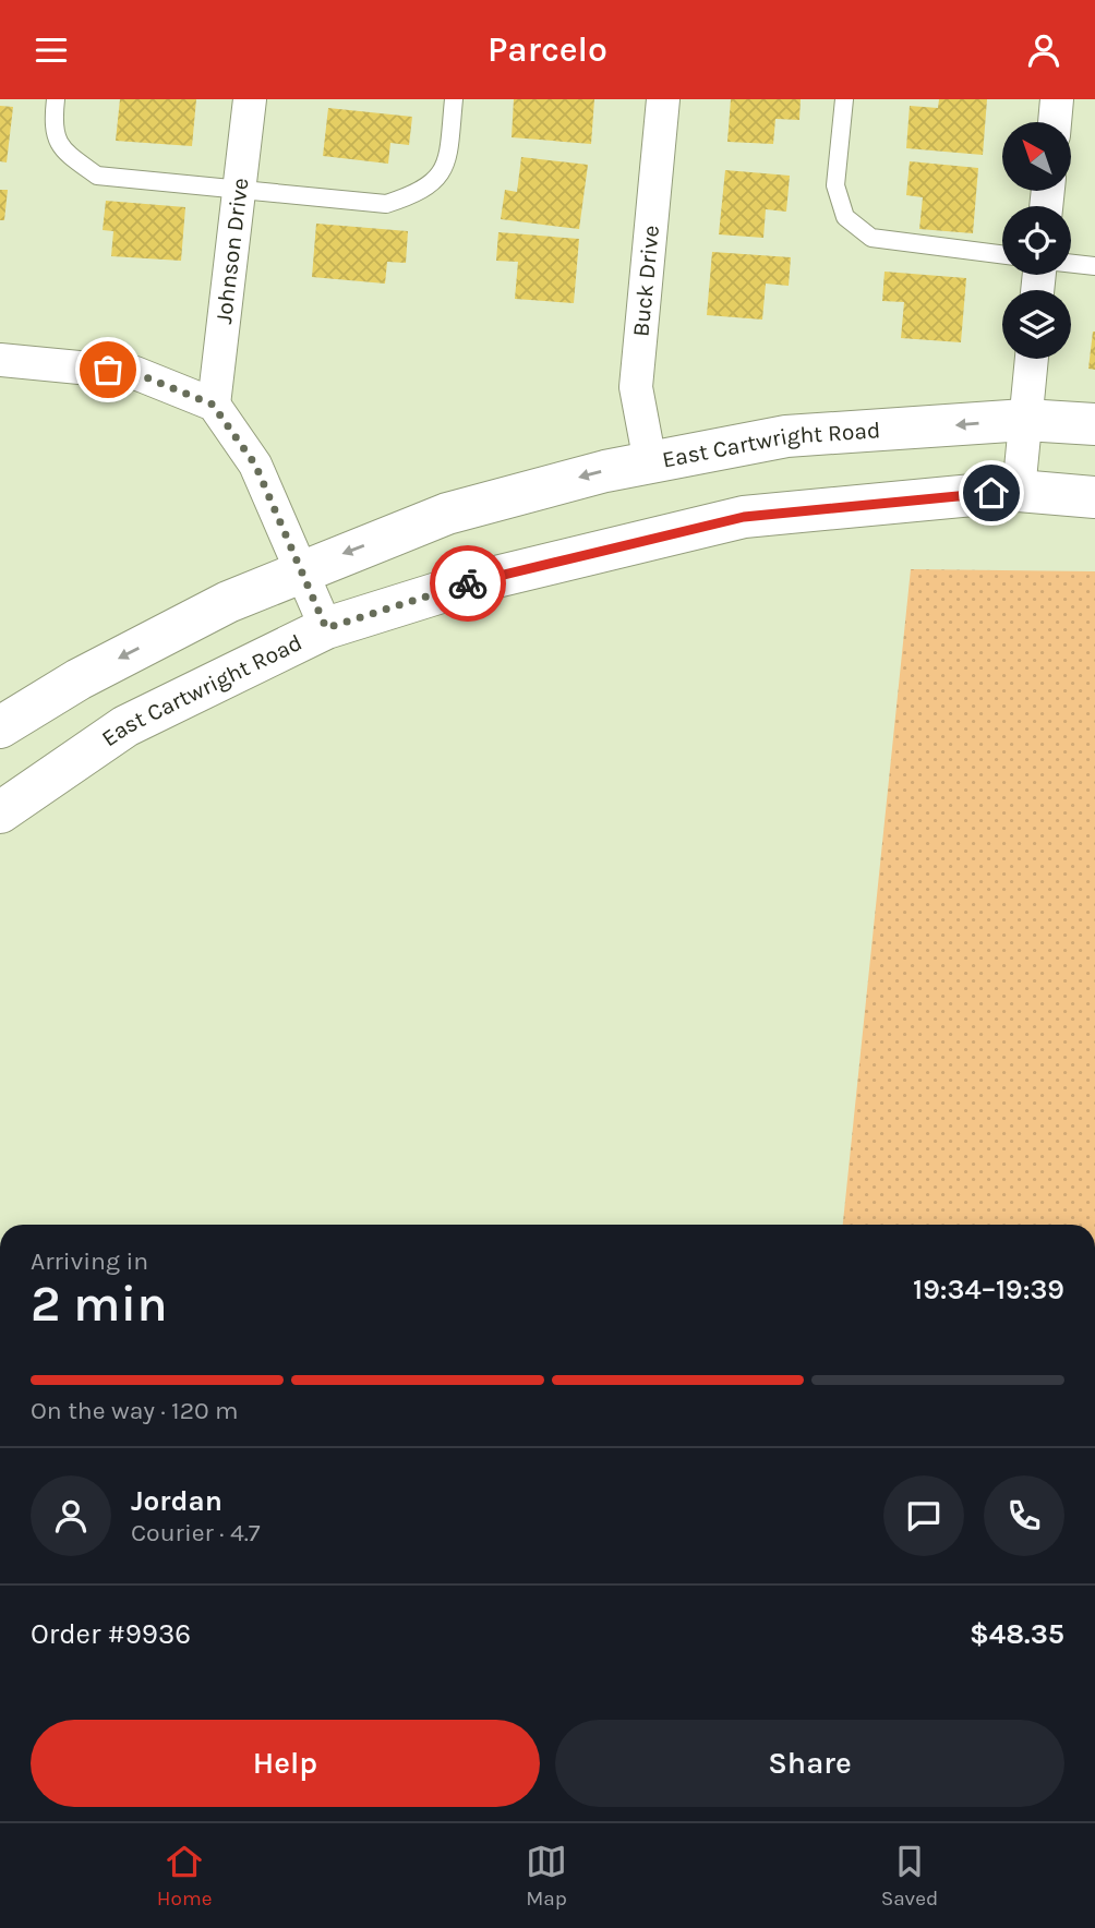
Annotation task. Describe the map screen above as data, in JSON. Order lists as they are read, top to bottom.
{
  "streets": {
    "main road": ["East Cartwright Road"],
    "street": ["Johnson Drive", "Buck Drive"]
  },
  "crossings": [
    ["Buck Drive", "East Cartwright Road"]
  ],
  "north": "top left",
  "page": {
    "header": "Parcelo",
    "heading": ["2 min", "Arriving in", "19:34–19:39"],
    "panel": [
      "Jordan",
      "Courier · 4.7",
      "Order #9936",
      "$48.35"
    ],
    "bar": "On the way · 120 m",
    "buttons": ["Help", "Share"],
    "tabs": ["Home", "Map", "Saved"]
  }
}
